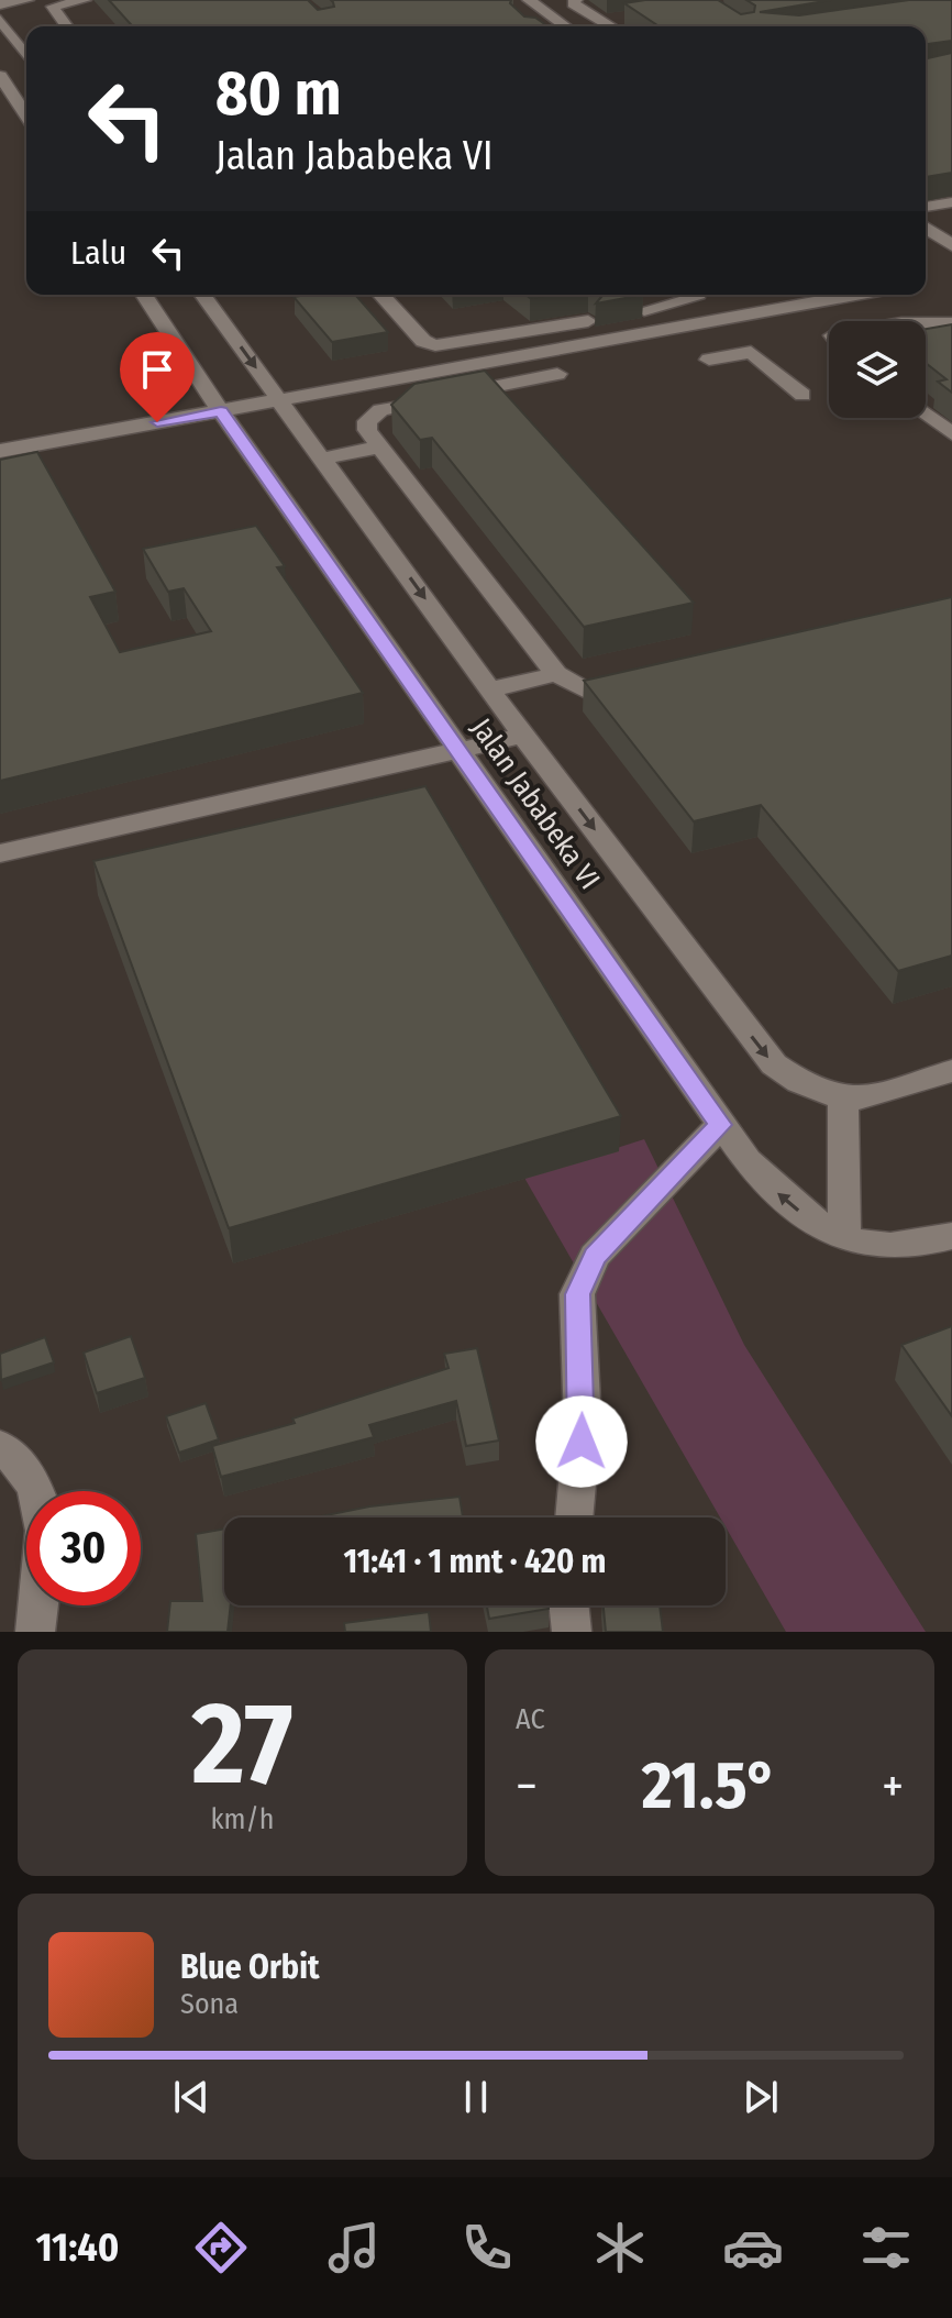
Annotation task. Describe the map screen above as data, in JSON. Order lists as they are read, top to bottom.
{
  "streets": {
    "street": ["Jalan Jababeka VI"]
  },
  "page": {
    "turn": ["80 m", "Jalan Jababeka VI"],
    "then": "Lalu",
    "limit": "30",
    "trip": "11:41 · 1 mnt · 420 m",
    "tile": [
      ["27", "km/h"],
      "AC"
    ],
    "heat": ["−", "21.5°", "+"],
    "song": ["Blue Orbit", "Sona"],
    "tabs": "11:40"
  }
}
